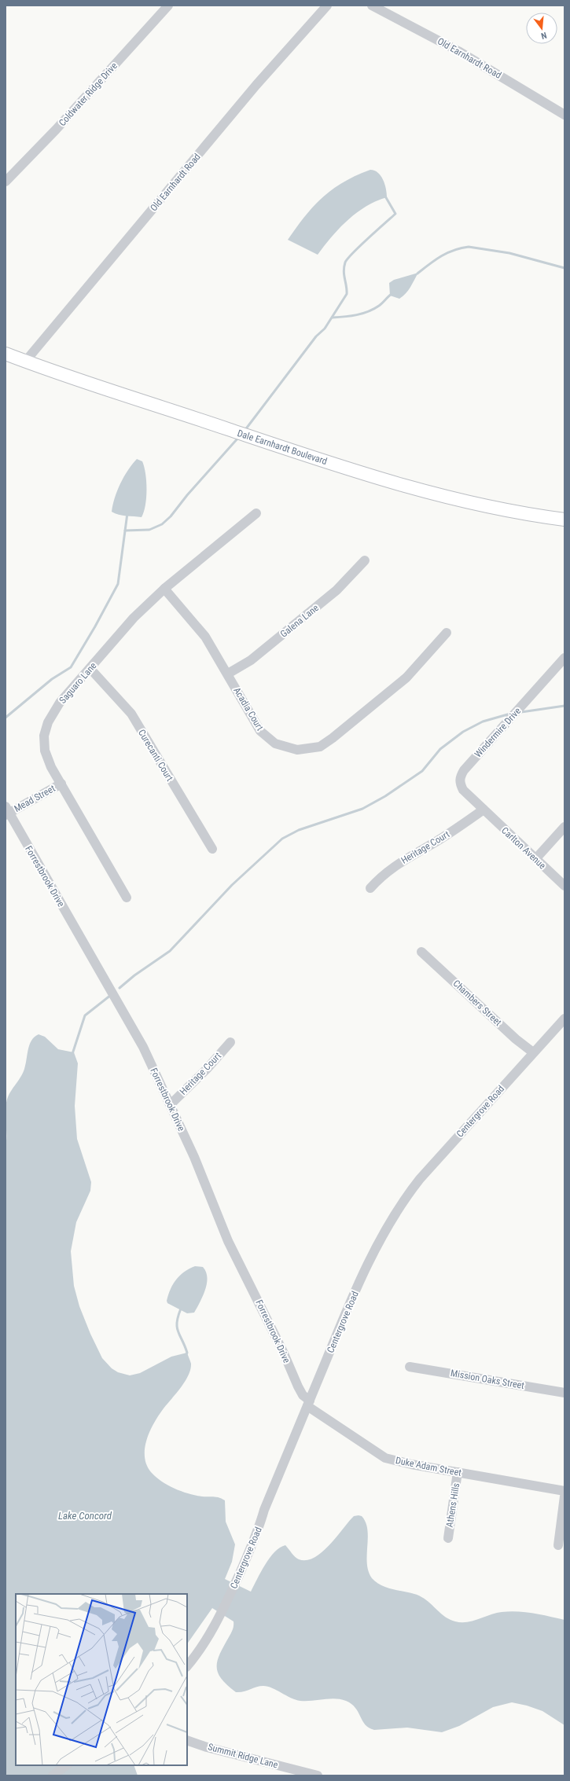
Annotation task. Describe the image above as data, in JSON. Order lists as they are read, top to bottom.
{
  "streets": {
    "main road": ["Dale Earnhardt Boulevard"],
    "street": [
      "Old Earnhardt Road",
      "Coldwater Ridge Drive",
      "Galena Lane",
      "Saguaro Lane",
      "Acadia Court",
      "Windermire Drive",
      "Curecanti Court",
      "Mead Street",
      "Heritage Court",
      "Carlton Avenue",
      "Forrestbrook Drive",
      "Chambers Street",
      "Centergrove Road",
      "Mission Oaks Street",
      "Duke Adam Street",
      "Athens Hills",
      "Summit Ridge Lane"
    ]
  },
  "crossings": [
    ["Old Earnhardt Road", "Dale Earnhardt Boulevard"],
    ["Galena Lane", "Acadia Court"],
    ["Saguaro Lane", "Acadia Court"],
    ["Saguaro Lane", "Curecanti Court"],
    ["Saguaro Lane", "Mead Street"],
    ["Windermire Drive", "Heritage Court"],
    ["Windermire Drive", "Carlton Avenue"],
    ["Mead Street", "Forrestbrook Drive"],
    ["Heritage Court", "Carlton Avenue"],
    ["Heritage Court", "Forrestbrook Drive"],
    ["Forrestbrook Drive", "Centergrove Road"],
    ["Forrestbrook Drive", "Duke Adam Street"],
    ["Chambers Street", "Centergrove Road"],
    ["Centergrove Road", "Duke Adam Street"],
    ["Duke Adam Street", "Athens Hills"]
  ],
  "water": ["Lake Concord"],
  "north": "bottom"
}
